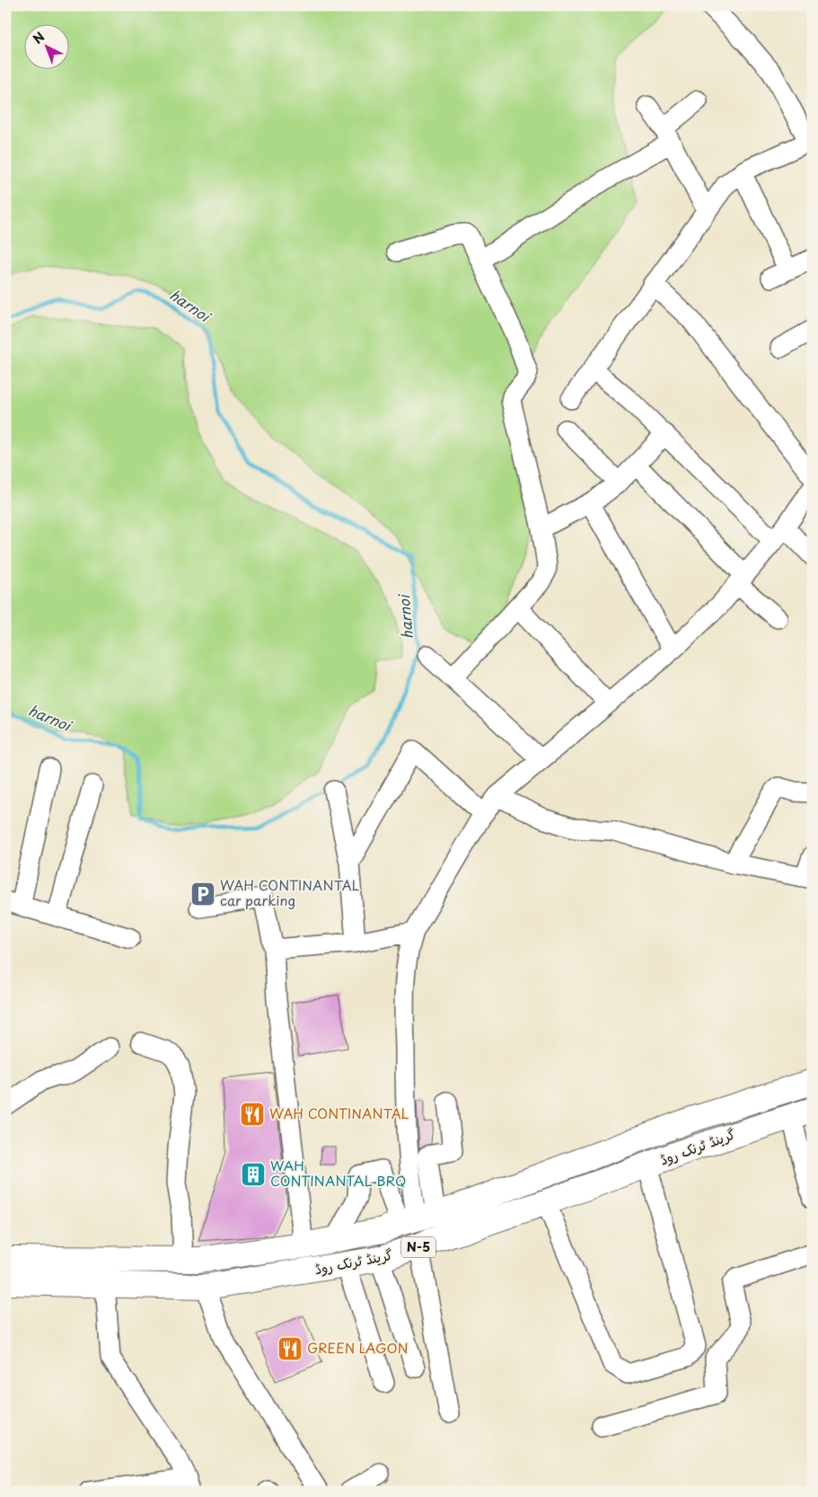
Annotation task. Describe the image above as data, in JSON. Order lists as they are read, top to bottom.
{
  "streets": {
    "highway": ["گرینڈ ٹرنک روڈ", "N-5"]
  },
  "water": ["harnoi"],
  "places": {
    "parking": ["WAH CONTINANTAL car parking"],
    "restaurant": ["WAH CONTINANTAL", "GREEN LAGON"],
    "building": ["WAH CONTINANTAL BRQ"]
  },
  "north": "top left"
}
